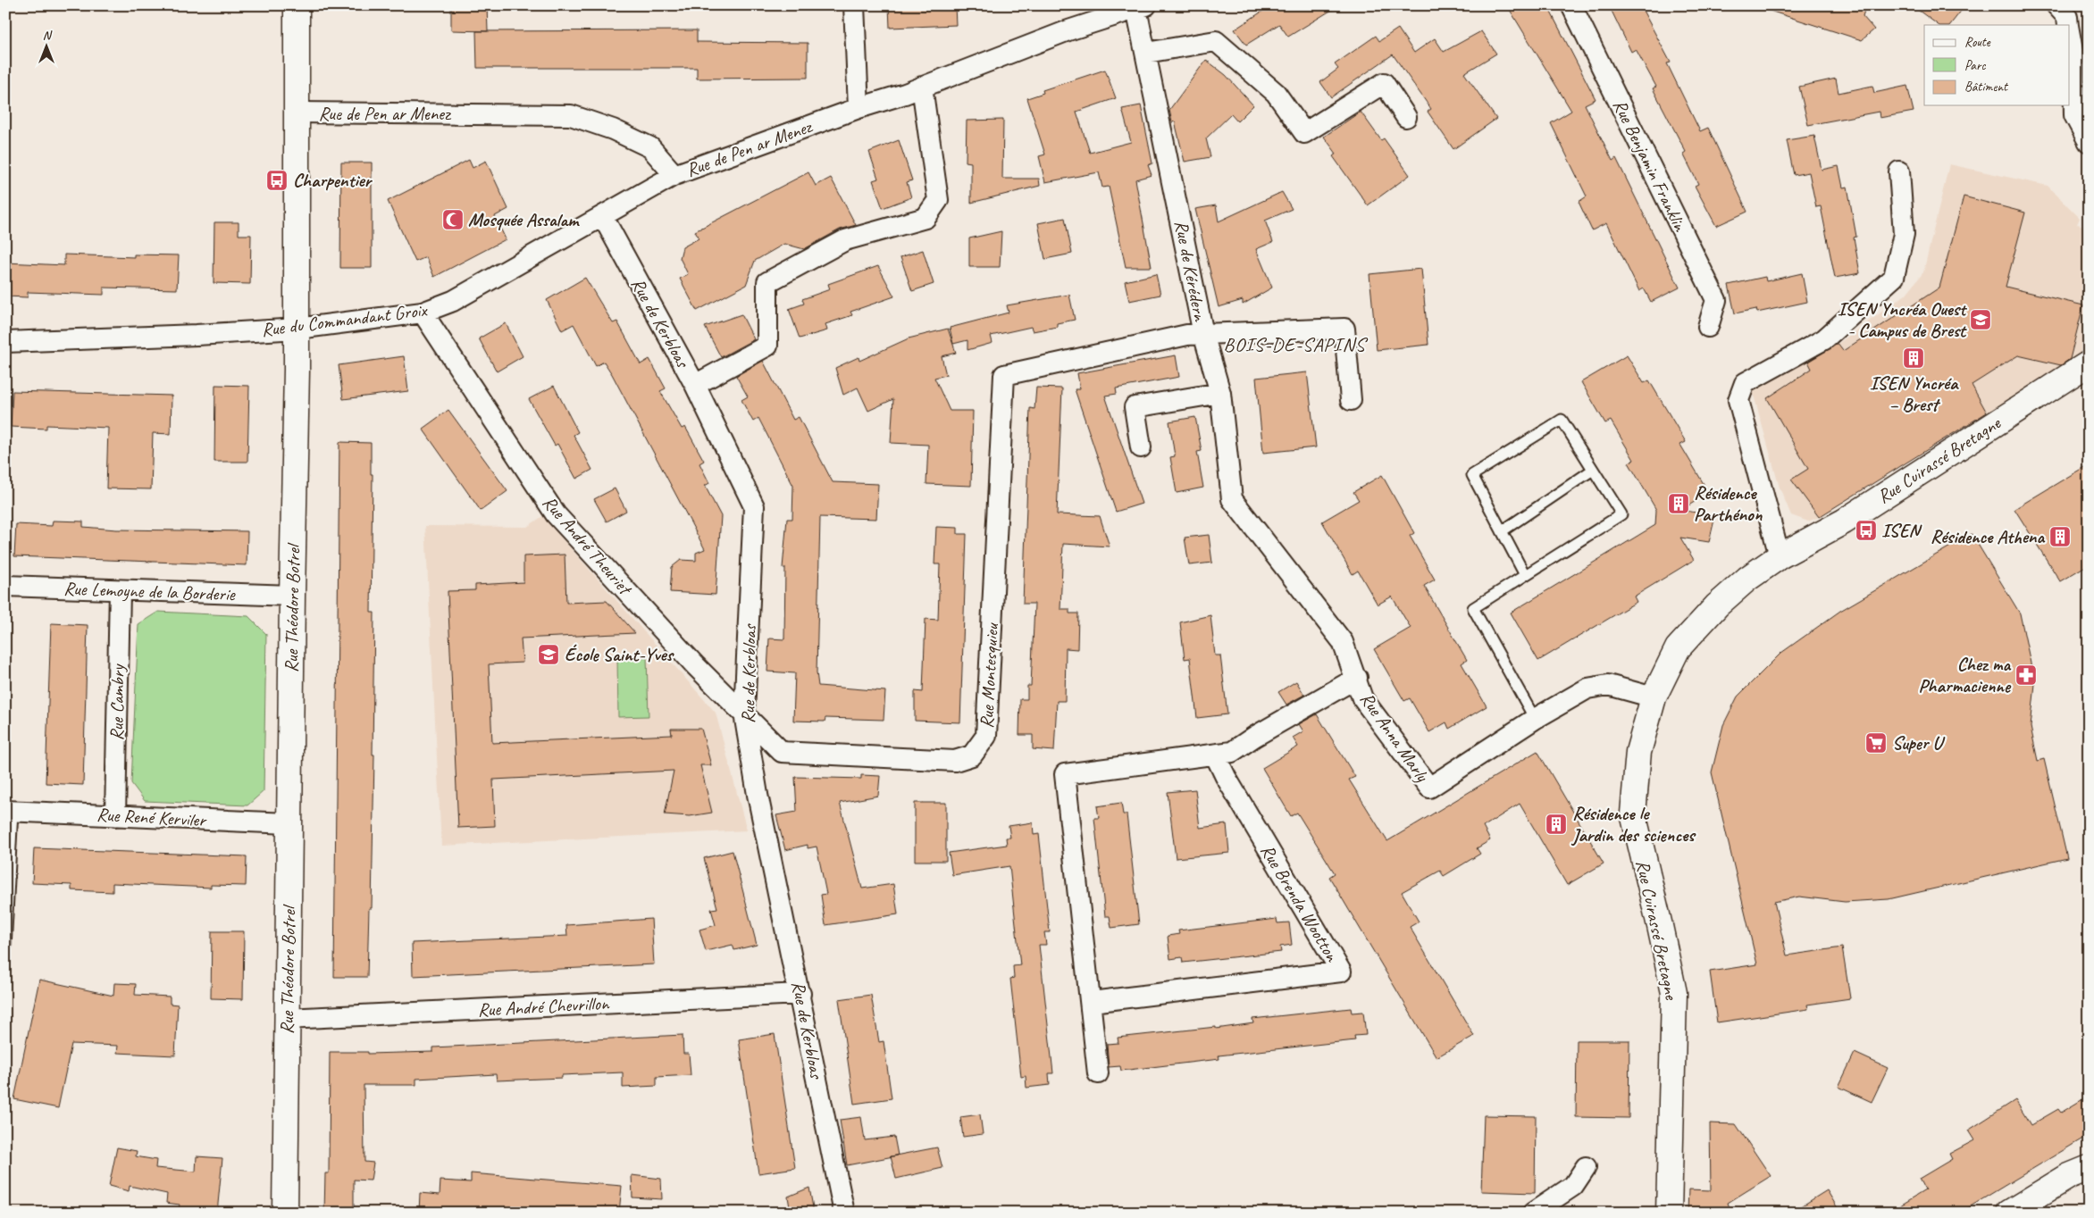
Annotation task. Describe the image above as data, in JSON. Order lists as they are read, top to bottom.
{
  "streets": {
    "street": [
      "Rue de Pen ar Menez",
      "Rue Benjamin Franklin",
      "Rue de Kérédern",
      "Rue du Commandant Groix",
      "Rue de Kerbloas",
      "Rue Cuirassé Bretagne",
      "Rue André Theuriet",
      "Rue Lemoyne de la Borderie",
      "Rue Théodore Botrel",
      "Rue Montesquieu",
      "Rue Cambry",
      "Rue Anna Marly",
      "Rue René Kerviler",
      "Rue Brenda Wootton",
      "Rue André Chevrillon"
    ]
  },
  "crossings": [
    ["Rue de Pen ar Menez", "Rue de Kérédern"],
    ["Rue de Pen ar Menez", "Rue du Commandant Groix"],
    ["Rue de Pen ar Menez", "Rue Théodore Botrel"],
    ["Rue de Kérédern", "Rue Montesquieu"],
    ["Rue du Commandant Groix", "Rue de Kerbloas"],
    ["Rue du Commandant Groix", "Rue André Theuriet"],
    ["Rue du Commandant Groix", "Rue Théodore Botrel"],
    ["Rue de Kerbloas", "Rue André Theuriet"],
    ["Rue de Kerbloas", "Rue Montesquieu"],
    ["Rue de Kerbloas", "Rue André Chevrillon"],
    ["Rue Cuirassé Bretagne", "Rue Anna Marly"],
    ["Rue André Theuriet", "Rue Montesquieu"],
    ["Rue Lemoyne de la Borderie", "Rue Théodore Botrel"],
    ["Rue Lemoyne de la Borderie", "Rue Cambry"],
    ["Rue Théodore Botrel", "Rue René Kerviler"],
    ["Rue Théodore Botrel", "Rue André Chevrillon"],
    ["Rue Cambry", "Rue René Kerviler"]
  ],
  "districts": ["BOIS-DE-SAPINS"],
  "places": {
    "bus stop": ["Charpentier", "ISEN"],
    "mosque": ["Mosquée Assalam"],
    "school or university": ["ISEN Yncréa Ouest - Campus de Brest", "École Saint-Yves"],
    "building": [
      "ISEN Yncréa – Brest",
      "Résidence Parthénon",
      "Résidence Athena",
      "Résidence le Jardin des sciences"
    ],
    "pharmacy": ["Chez ma Pharmacienne"],
    "supermarket": ["Super U"]
  },
  "legend": ["Route", "Parc", "Bâtiment"],
  "north": "top"
}
